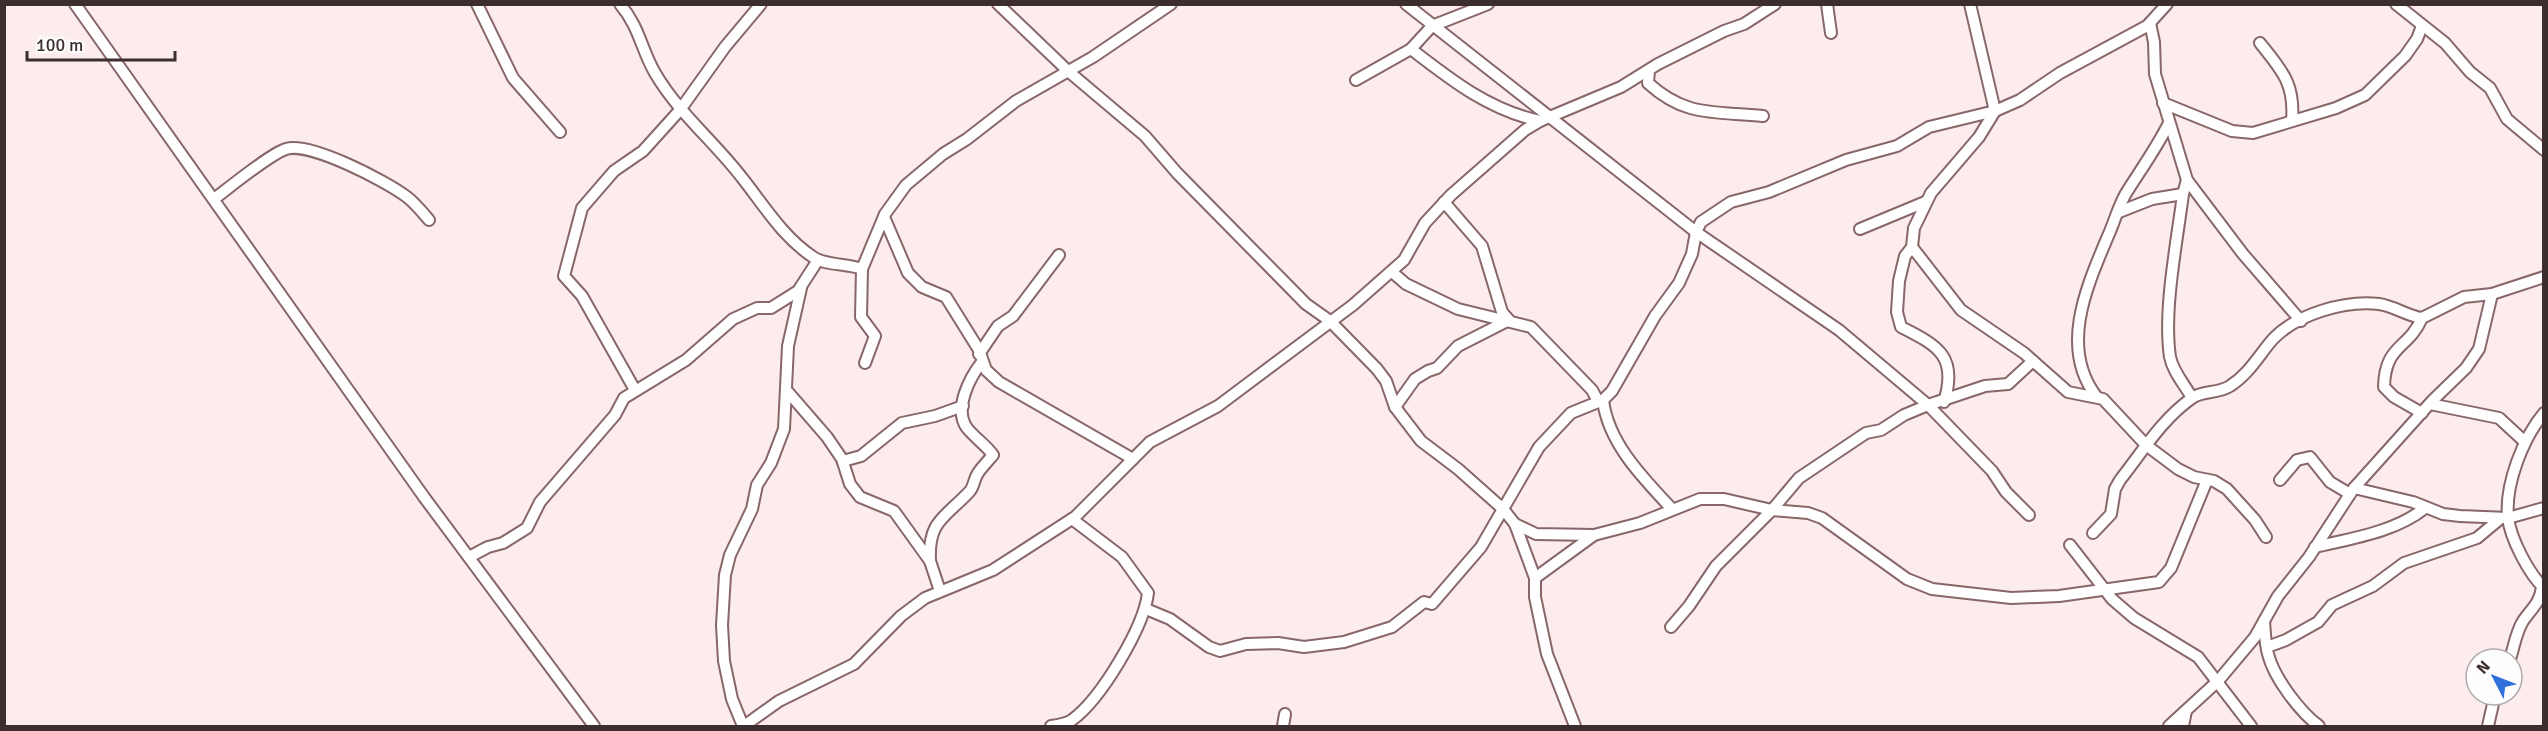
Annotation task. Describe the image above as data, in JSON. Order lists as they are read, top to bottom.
{
  "scale_bar": "100 m",
  "north": "top left"
}
